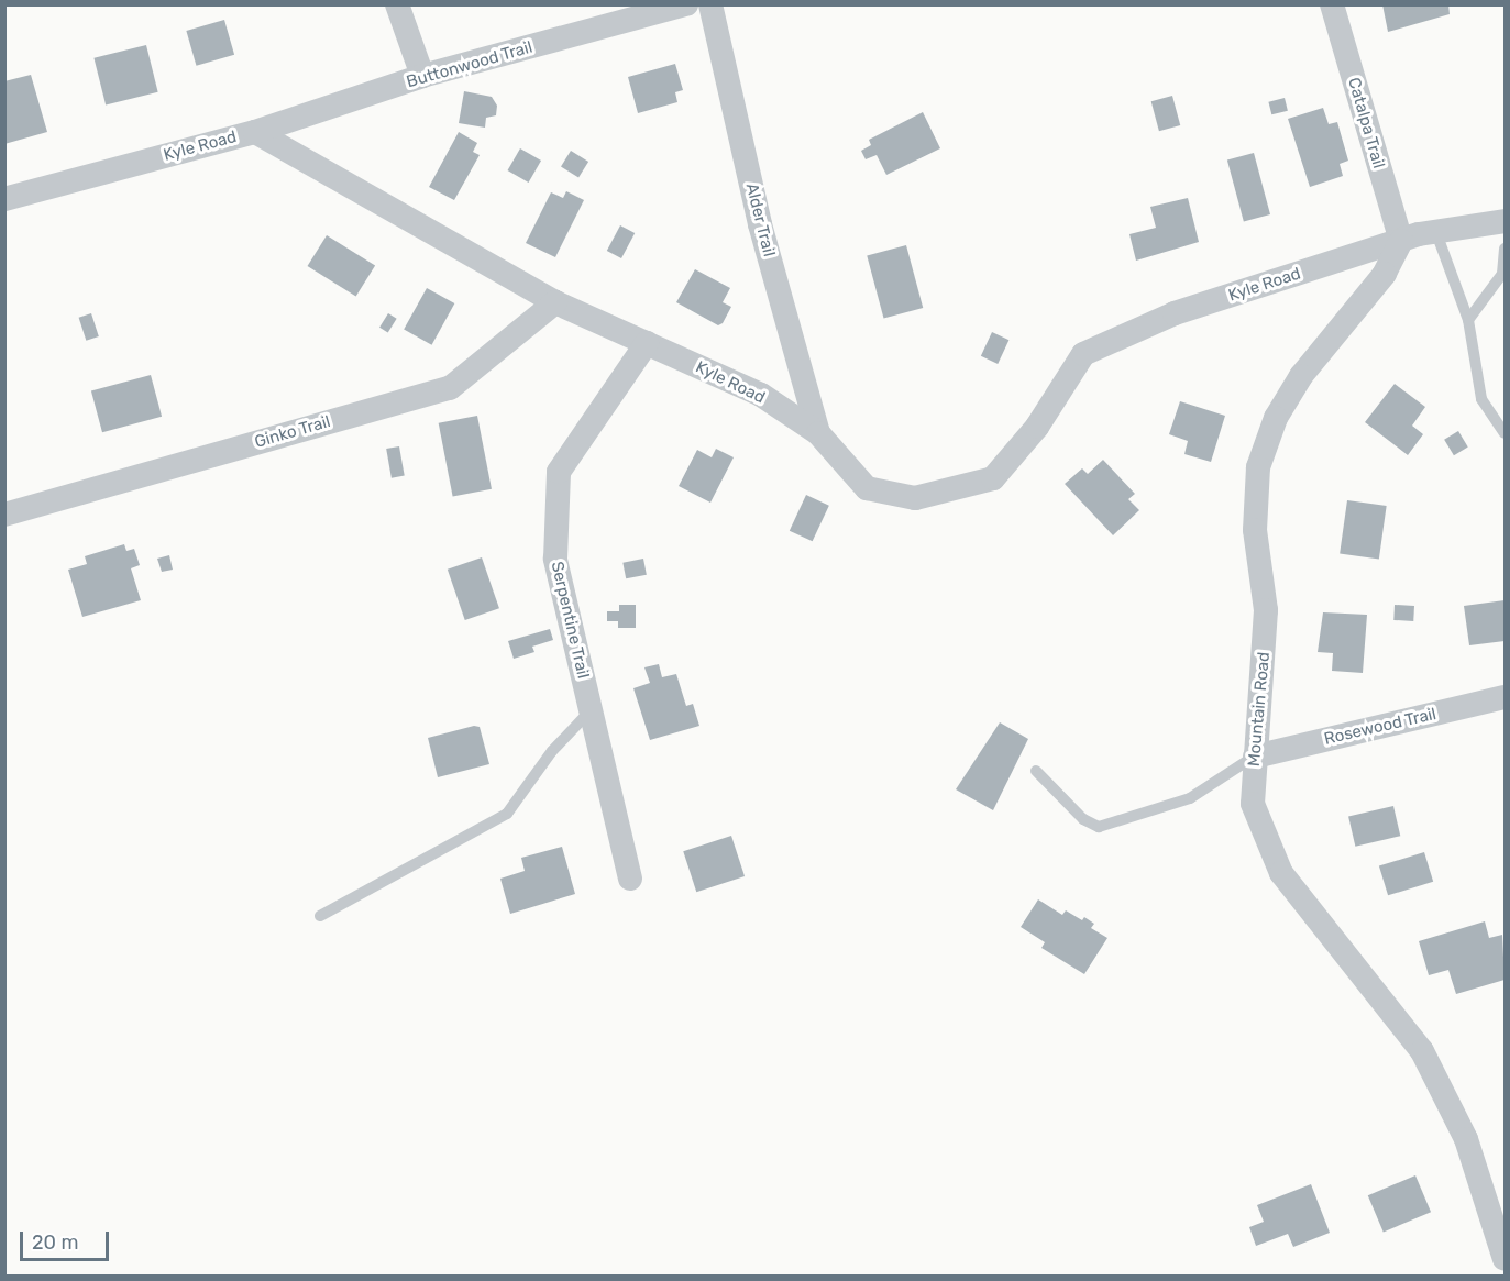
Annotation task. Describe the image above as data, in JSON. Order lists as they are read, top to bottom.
{
  "streets": {
    "street": [
      "Buttonwood Trail",
      "Catalpa Trail",
      "Kyle Road",
      "Alder Trail",
      "Ginko Trail",
      "Serpentine Trail",
      "Mountain Road",
      "Rosewood Trail"
    ]
  },
  "crossings": [
    ["Buttonwood Trail", "Kyle Road"],
    ["Catalpa Trail", "Kyle Road"],
    ["Catalpa Trail", "Mountain Road"],
    ["Kyle Road", "Alder Trail"],
    ["Kyle Road", "Ginko Trail"],
    ["Kyle Road", "Serpentine Trail"],
    ["Kyle Road", "Mountain Road"],
    ["Mountain Road", "Rosewood Trail"]
  ],
  "scale_bar": "20 m"
}
